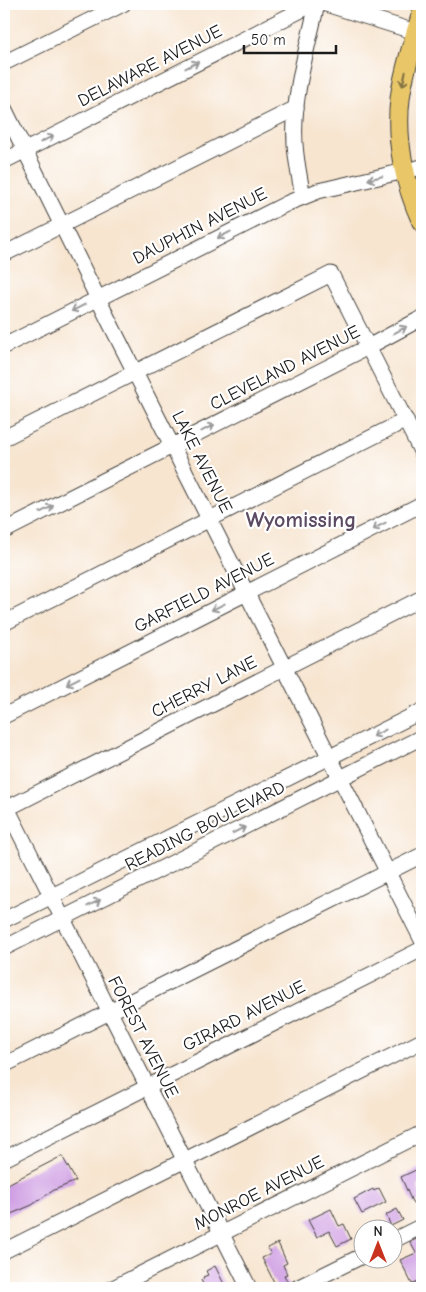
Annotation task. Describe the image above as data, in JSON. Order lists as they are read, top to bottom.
{
  "streets": {
    "street": [
      "DELAWARE AVENUE",
      "DAUPHIN AVENUE",
      "CLEVELAND AVENUE",
      "LAKE AVENUE",
      "GARFIELD AVENUE",
      "CHERRY LANE",
      "READING BOULEVARD",
      "GIRARD AVENUE",
      "FOREST AVENUE",
      "MONROE AVENUE"
    ]
  },
  "crossings": [
    ["DELAWARE AVENUE", "LAKE AVENUE"],
    ["DAUPHIN AVENUE", "LAKE AVENUE"],
    ["CLEVELAND AVENUE", "LAKE AVENUE"],
    ["LAKE AVENUE", "GARFIELD AVENUE"],
    ["LAKE AVENUE", "CHERRY LANE"],
    ["LAKE AVENUE", "READING BOULEVARD"],
    ["CHERRY LANE", "FOREST AVENUE"],
    ["READING BOULEVARD", "FOREST AVENUE"],
    ["GIRARD AVENUE", "FOREST AVENUE"],
    ["FOREST AVENUE", "MONROE AVENUE"]
  ],
  "districts": ["Wyomissing"],
  "scale_bar": "50 m",
  "north": "top"
}
